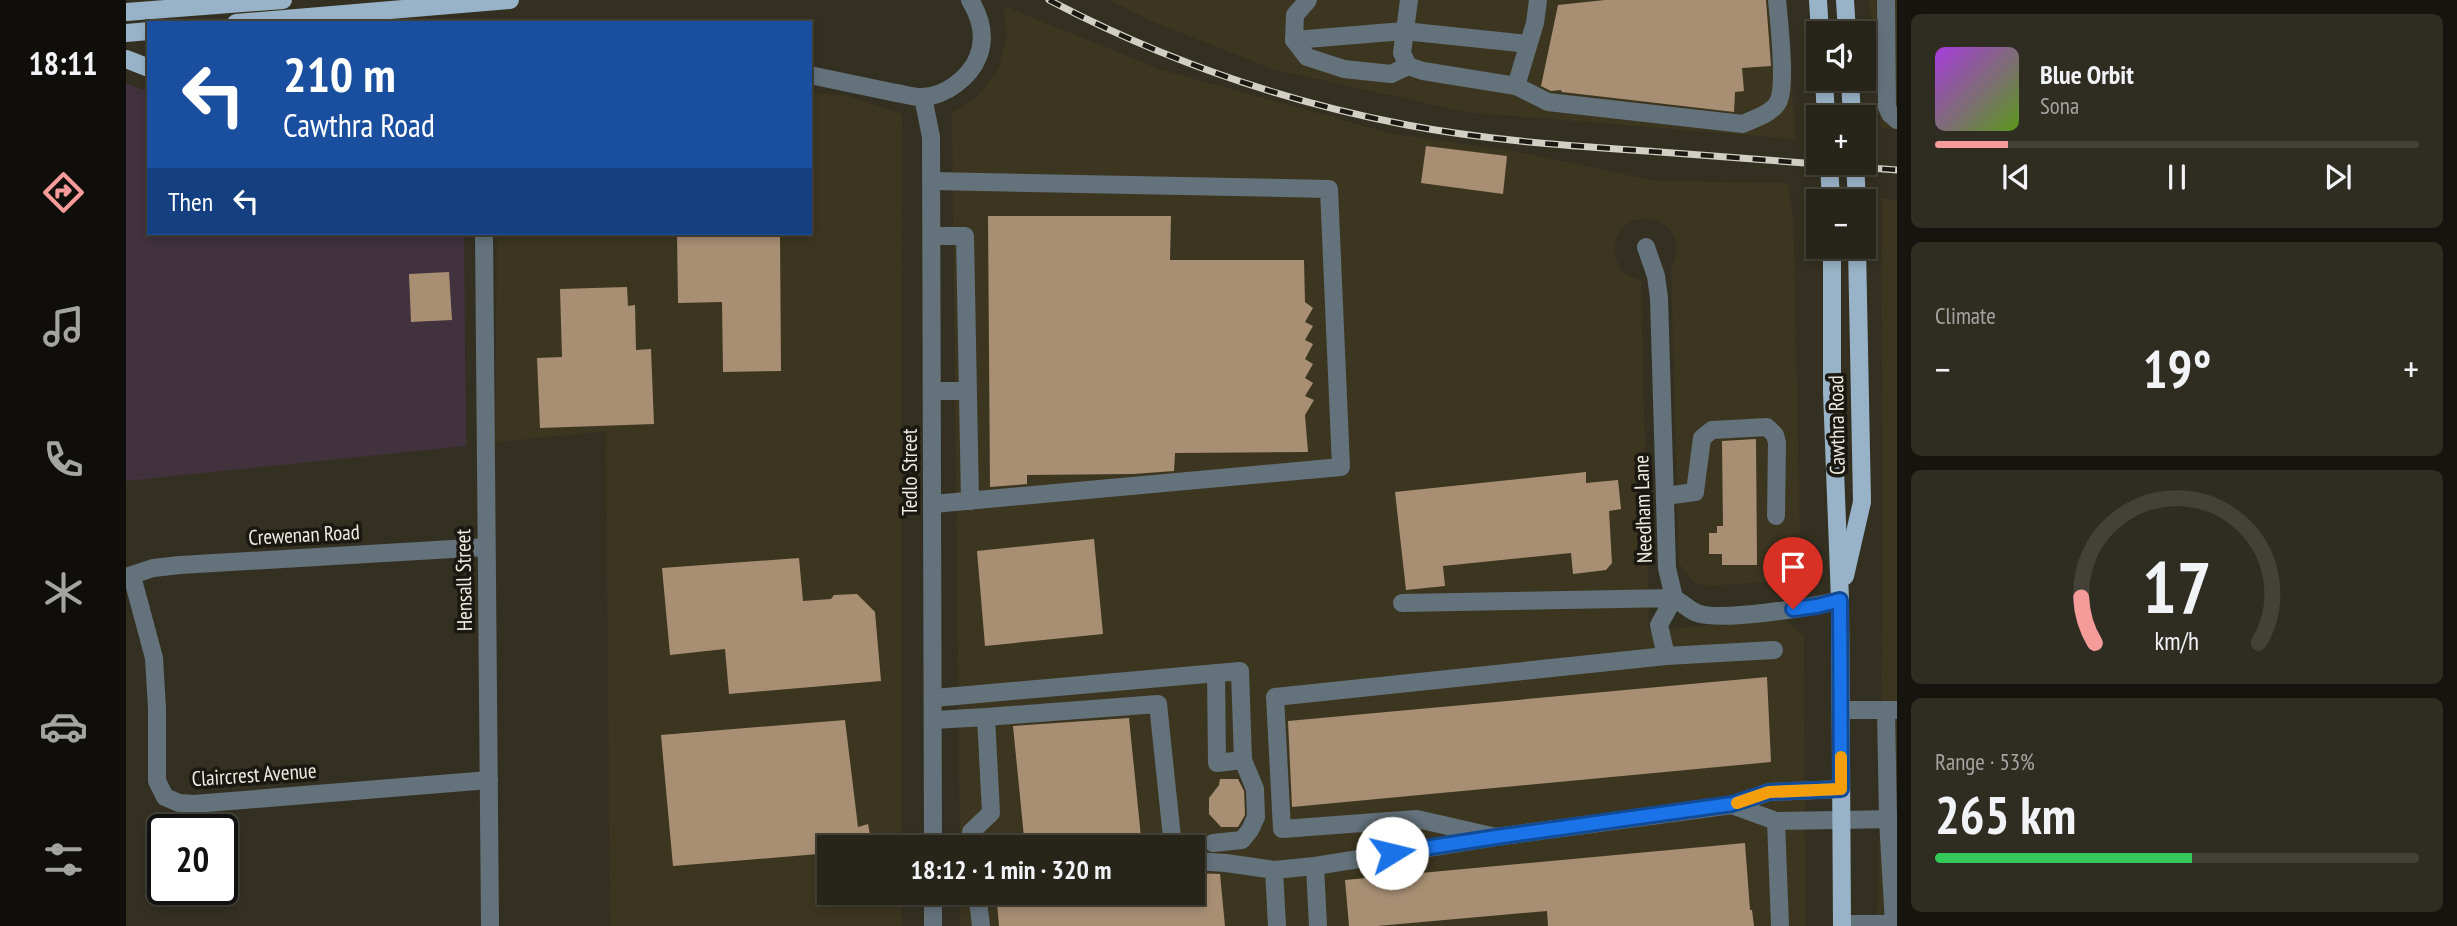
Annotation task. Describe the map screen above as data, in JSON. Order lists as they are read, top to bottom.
{
  "streets": {
    "main road": ["Cawthra Road"],
    "street": [
      "Tedlo Street",
      "Needham Lane",
      "Crewenan Road",
      "Hensall Street",
      "Claircrest Avenue"
    ]
  },
  "crossings": [
    ["Crewenan Road", "Hensall Street"],
    ["Crewenan Road", "Claircrest Avenue"],
    ["Hensall Street", "Claircrest Avenue"]
  ],
  "page": {
    "tabs": "18:11",
    "map_buttons": ["+", "−"],
    "turn": ["210 m", "Cawthra Road"],
    "song": ["Blue Orbit", "Sona"],
    "then": "Then",
    "tile": [
      "Climate",
      ["Range · 53%", "265 km"]
    ],
    "heat": ["−", "19°", "+"],
    "limit": "20",
    "trip": "18:12 · 1 min · 320 m",
    "gauge": ["17", "km/h"]
  }
}
